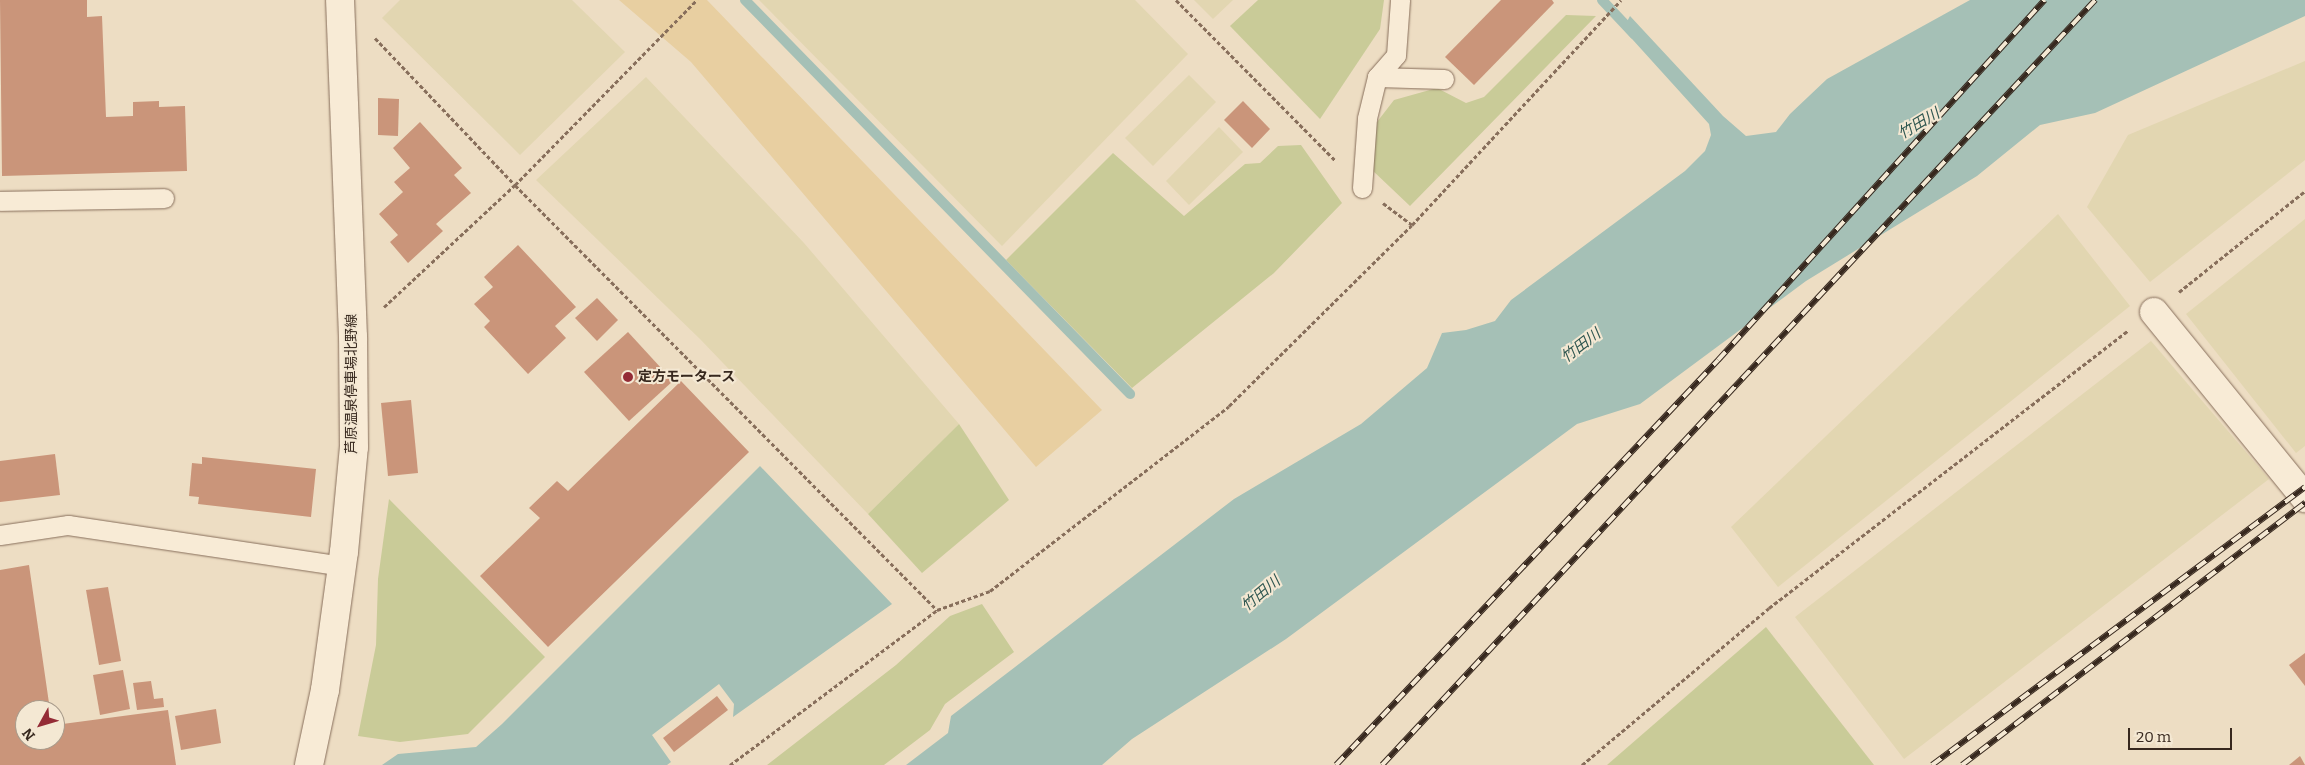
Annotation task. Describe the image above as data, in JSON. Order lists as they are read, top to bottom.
{
  "streets": {
    "main road": ["芦原温泉停車場北野線"]
  },
  "water": ["竹田川"],
  "places": ["定方モータース"],
  "scale_bar": "20 m",
  "north": "bottom left"
}
